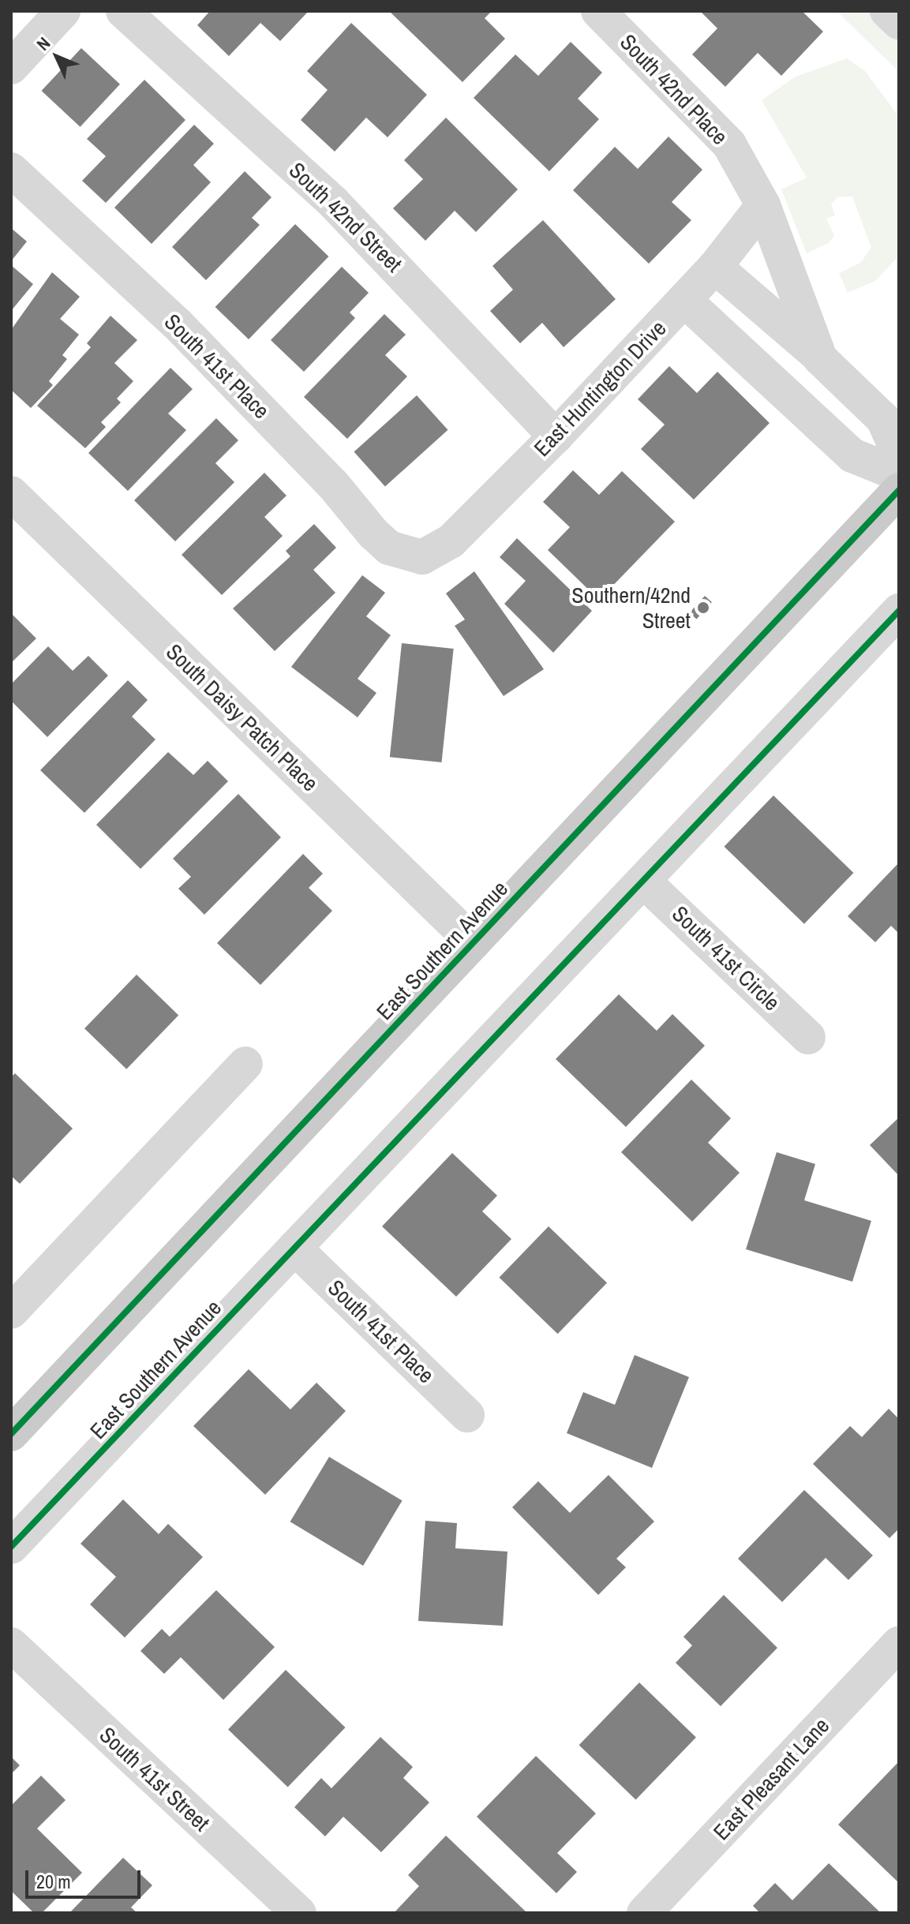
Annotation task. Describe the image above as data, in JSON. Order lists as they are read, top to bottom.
{
  "streets": {
    "main road": ["East Southern Avenue"],
    "street": [
      "South 42nd Place",
      "South 42nd Street",
      "South 41st Place",
      "East Huntington Drive",
      "South Daisy Patch Place",
      "South 41st Circle",
      "South 41st Street",
      "East Pleasant Lane"
    ]
  },
  "crossings": [
    ["South 42nd Place", "East Huntington Drive"],
    ["South 42nd Street", "East Huntington Drive"],
    ["South 41st Place", "East Huntington Drive"],
    ["South 41st Place", "East Southern Avenue"],
    ["South Daisy Patch Place", "East Southern Avenue"],
    ["East Southern Avenue", "South 41st Circle"]
  ],
  "places": ["Southern/42nd Street"],
  "scale_bar": "20 m",
  "north": "top left"
}
